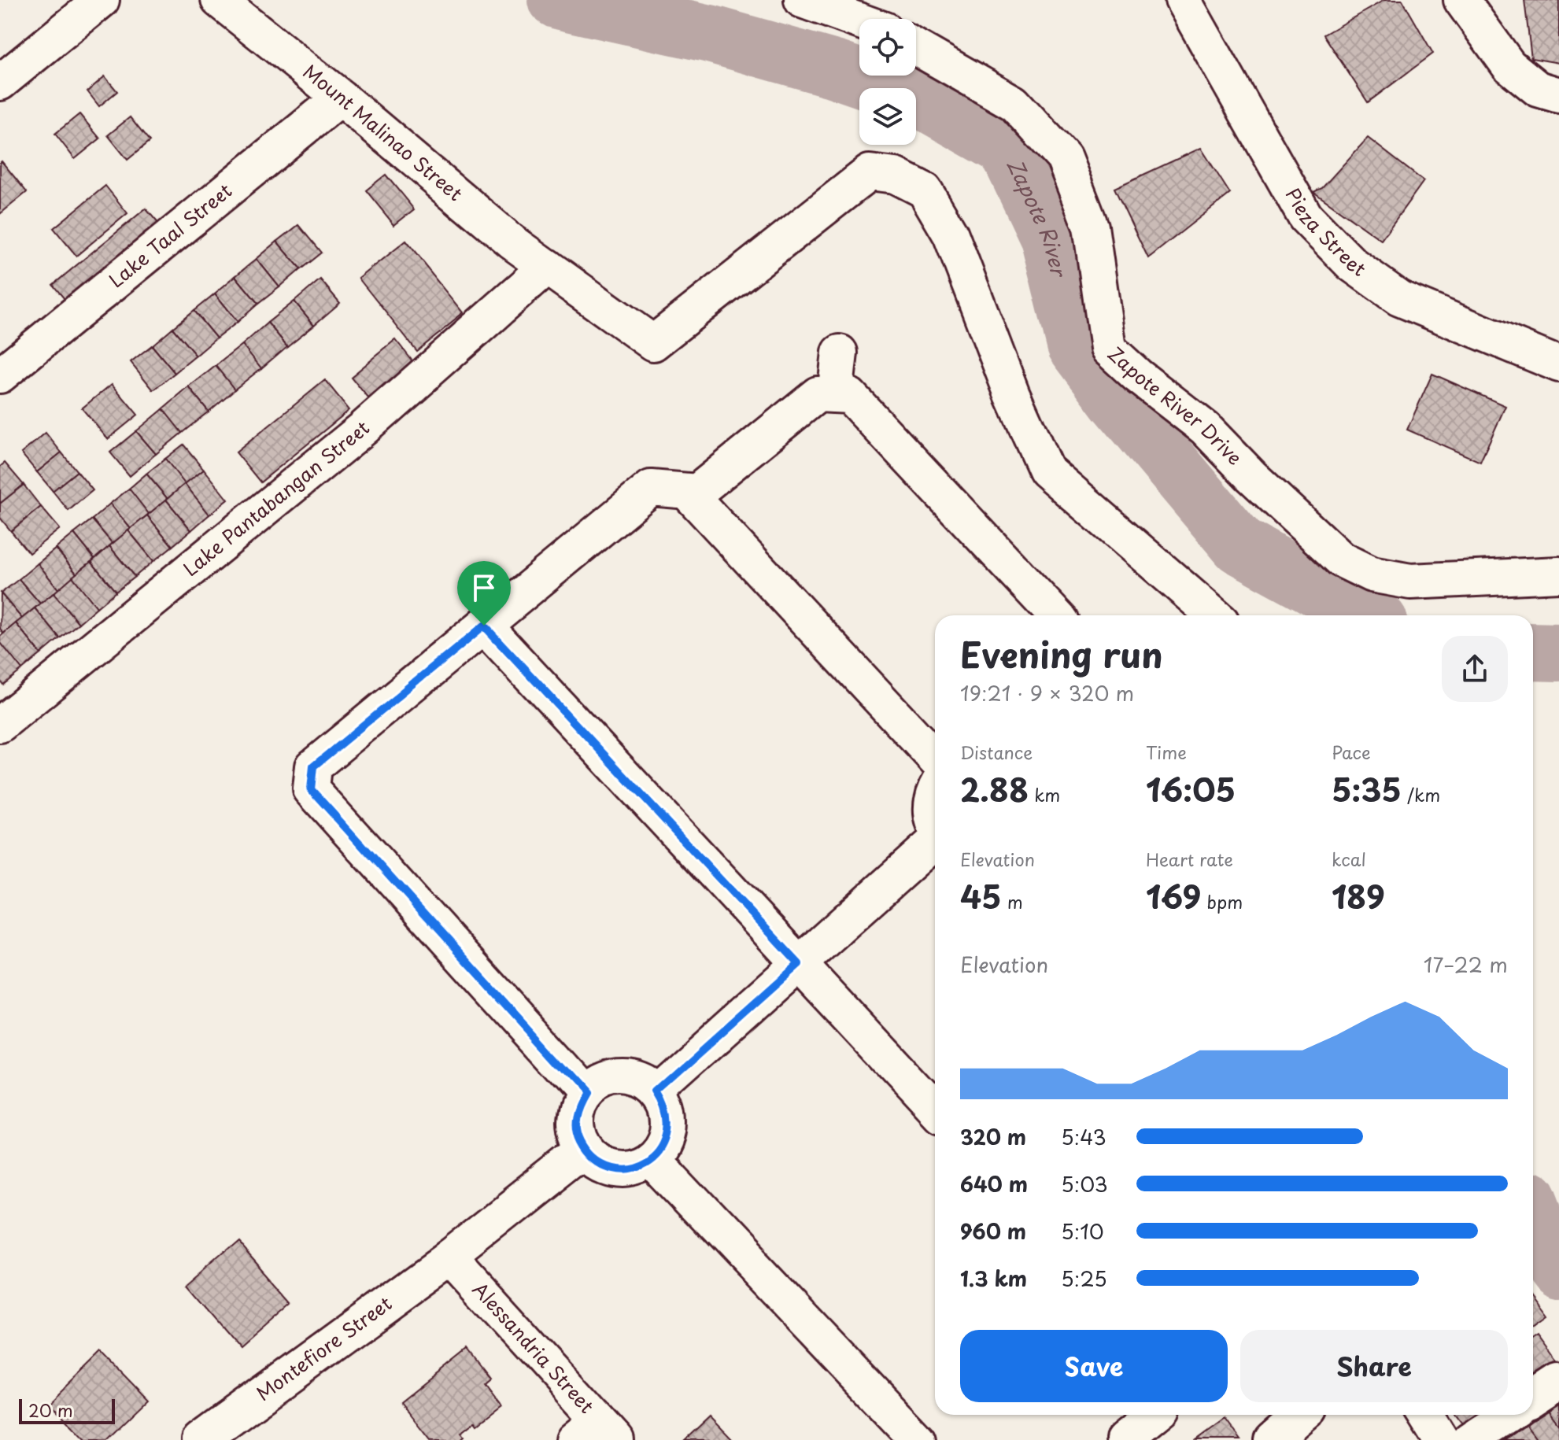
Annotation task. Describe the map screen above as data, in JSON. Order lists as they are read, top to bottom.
{
  "streets": {
    "street": [
      "Mount Malinao Street",
      "Pieza Street",
      "Lake Taal Street",
      "Zapote River Drive",
      "Lake Pantabangan Street",
      "Montefiore Street",
      "Alessandria Street"
    ]
  },
  "crossings": [
    ["Mount Malinao Street", "Lake Taal Street"],
    ["Mount Malinao Street", "Lake Pantabangan Street"],
    ["Montefiore Street", "Alessandria Street"]
  ],
  "water": ["Zapote River"],
  "scale_bar": "20 m",
  "page": {
    "heading": ["Evening run", "19:21 · 9 × 320 m"],
    "stats": [
      ["Distance", "2.88 km"],
      ["Time", "16:05"],
      ["Pace", "5:35 /km"],
      ["Elevation", "45 m"],
      ["Heart rate", "169 bpm"],
      ["kcal", "189"]
    ],
    "chart": ["Elevation", "17–22 m"],
    "list": [
      {
        "name": "320 m",
        "note": "5:43"
      },
      {
        "name": "640 m",
        "note": "5:03"
      },
      {
        "name": "960 m",
        "note": "5:10"
      },
      {
        "name": "1.3 km",
        "note": "5:25"
      }
    ],
    "buttons": ["Save", "Share"],
    "scale": "20 m"
  }
}
